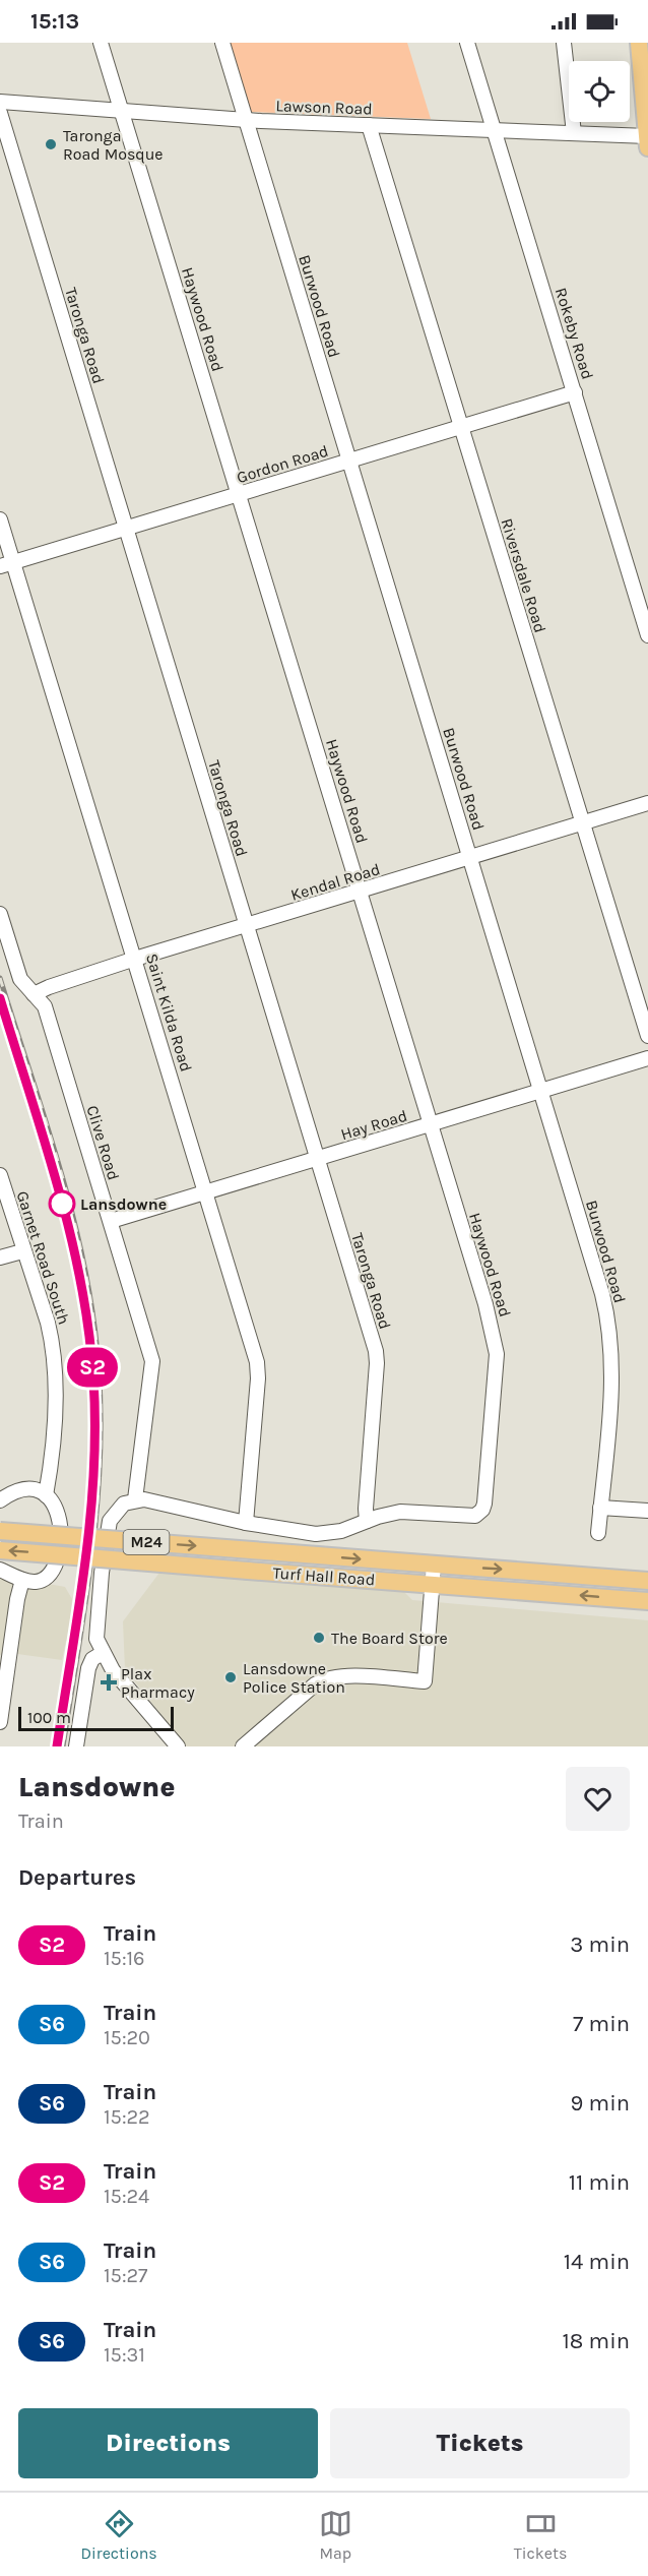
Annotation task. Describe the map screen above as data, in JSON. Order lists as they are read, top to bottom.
{
  "streets": {
    "main road": ["M24", "Turf Hall Road"],
    "street": [
      "Lawson Road",
      "Burwood Road",
      "Haywood Road",
      "Rokeby Road",
      "Taronga Road",
      "Gordon Road",
      "Riversdale Road",
      "Kendal Road",
      "Saint Kilda Road",
      "Hay Road",
      "Clive Road",
      "Garnet Road South"
    ]
  },
  "crossings": [
    ["Lawson Road", "Burwood Road"],
    ["Lawson Road", "Haywood Road"],
    ["Lawson Road", "Rokeby Road"],
    ["Lawson Road", "Riversdale Road"],
    ["Burwood Road", "Gordon Road"],
    ["Burwood Road", "Kendal Road"],
    ["Burwood Road", "Hay Road"],
    ["Haywood Road", "Taronga Road"],
    ["Haywood Road", "Gordon Road"],
    ["Haywood Road", "Kendal Road"],
    ["Haywood Road", "Hay Road"],
    ["Rokeby Road", "Gordon Road"],
    ["Taronga Road", "Gordon Road"],
    ["Taronga Road", "Kendal Road"],
    ["Taronga Road", "Hay Road"],
    ["Gordon Road", "Riversdale Road"],
    ["Gordon Road", "Saint Kilda Road"],
    ["Riversdale Road", "Kendal Road"],
    ["Kendal Road", "Saint Kilda Road"],
    ["Kendal Road", "Clive Road"],
    ["Saint Kilda Road", "Hay Road"],
    ["Hay Road", "Clive Road"]
  ],
  "places": {
    "other": [
      "Taronga Road Mosque",
      "Lansdowne",
      "The Board Store",
      "Lansdowne Police Station"
    ],
    "health": ["Plax Pharmacy"]
  },
  "scale_bar": "100 m",
  "page": {
    "status": "15:13",
    "on_map": "S2",
    "scale": "100 m",
    "heading": [
      ["Lansdowne", "Train"],
      "Departures"
    ],
    "list": [
      {
        "mark": "S2",
        "name": "Train",
        "note": "15:16",
        "value": "3 min"
      },
      {
        "mark": "S6",
        "name": "Train",
        "note": "15:20",
        "value": "7 min"
      },
      {
        "mark": "S6",
        "name": "Train",
        "note": "15:22",
        "value": "9 min"
      },
      {
        "mark": "S2",
        "name": "Train",
        "note": "15:24",
        "value": "11 min"
      },
      {
        "mark": "S6",
        "name": "Train",
        "note": "15:27",
        "value": "14 min"
      },
      {
        "mark": "S6",
        "name": "Train",
        "note": "15:31",
        "value": "18 min"
      }
    ],
    "buttons": ["Directions", "Tickets"],
    "tabs": ["Directions", "Map", "Tickets"]
  }
}
